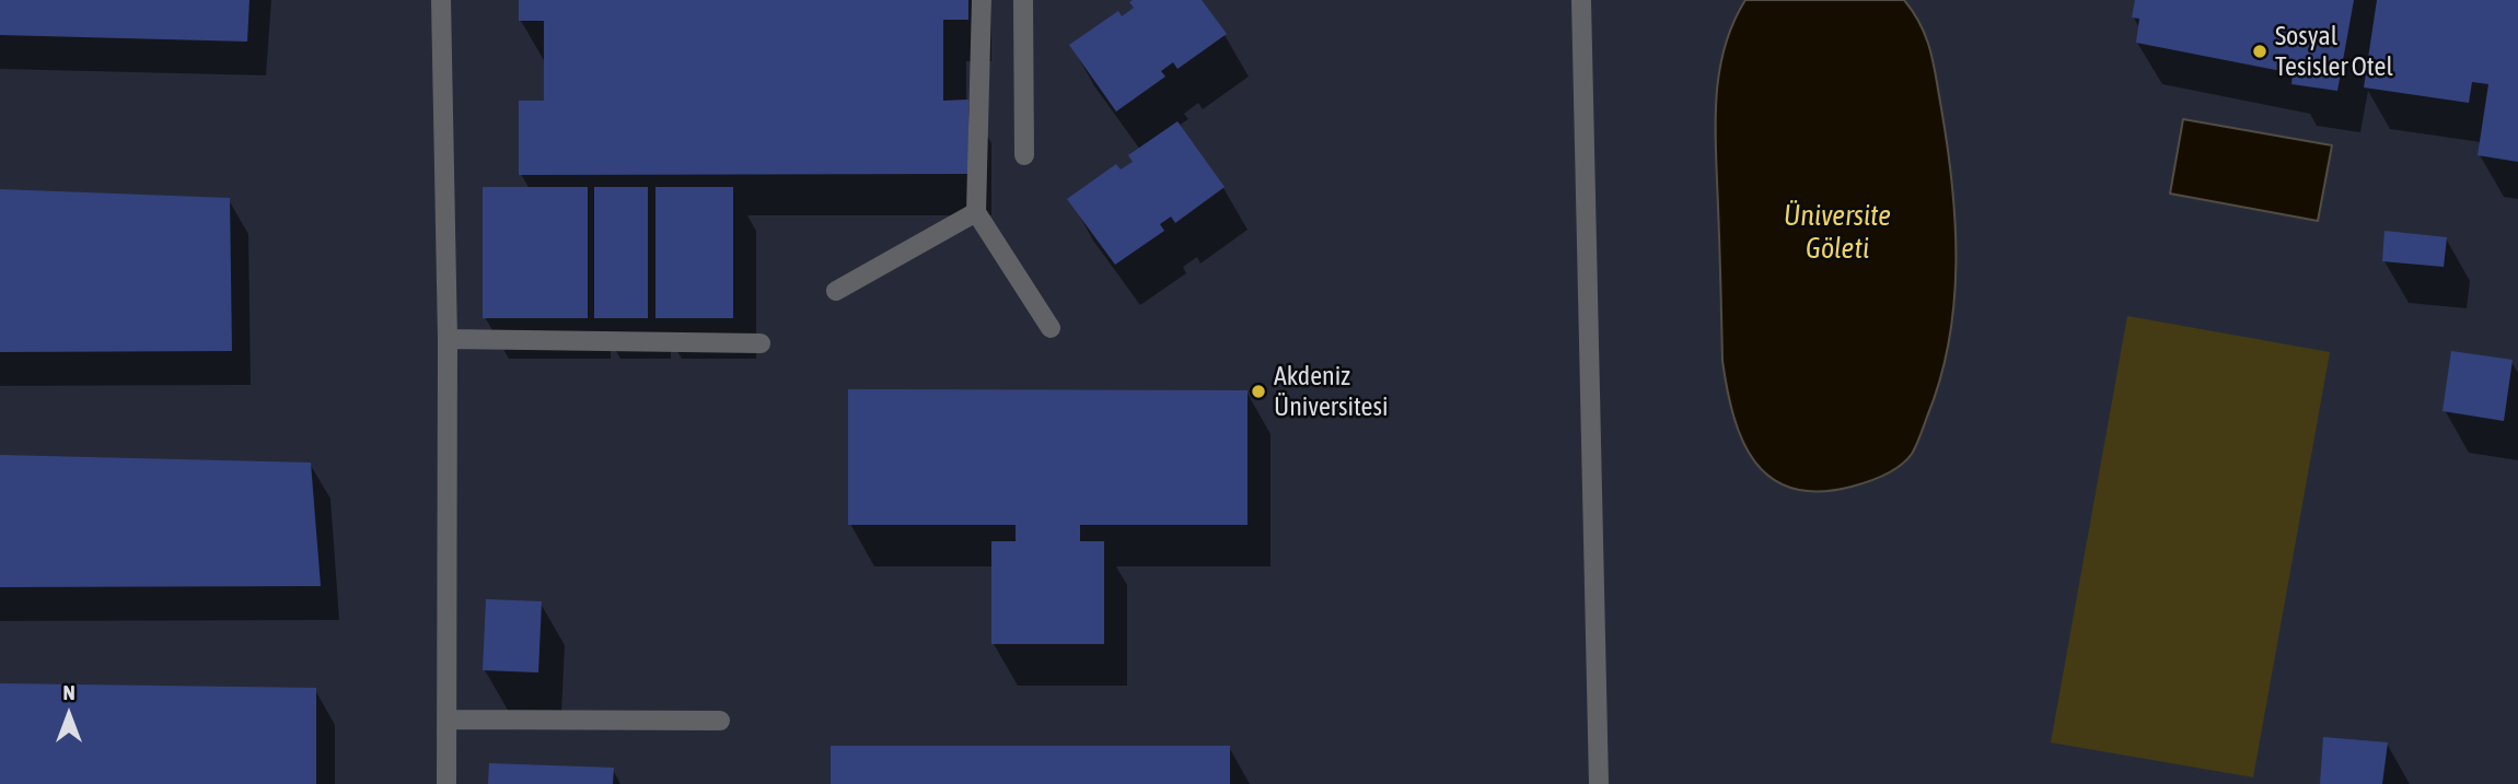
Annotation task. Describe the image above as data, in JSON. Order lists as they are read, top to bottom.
{
  "water": ["Üniversite Göleti"],
  "places": ["Sosyal Tesisler Otel", "Akdeniz Üniversitesi"],
  "north": "top"
}
